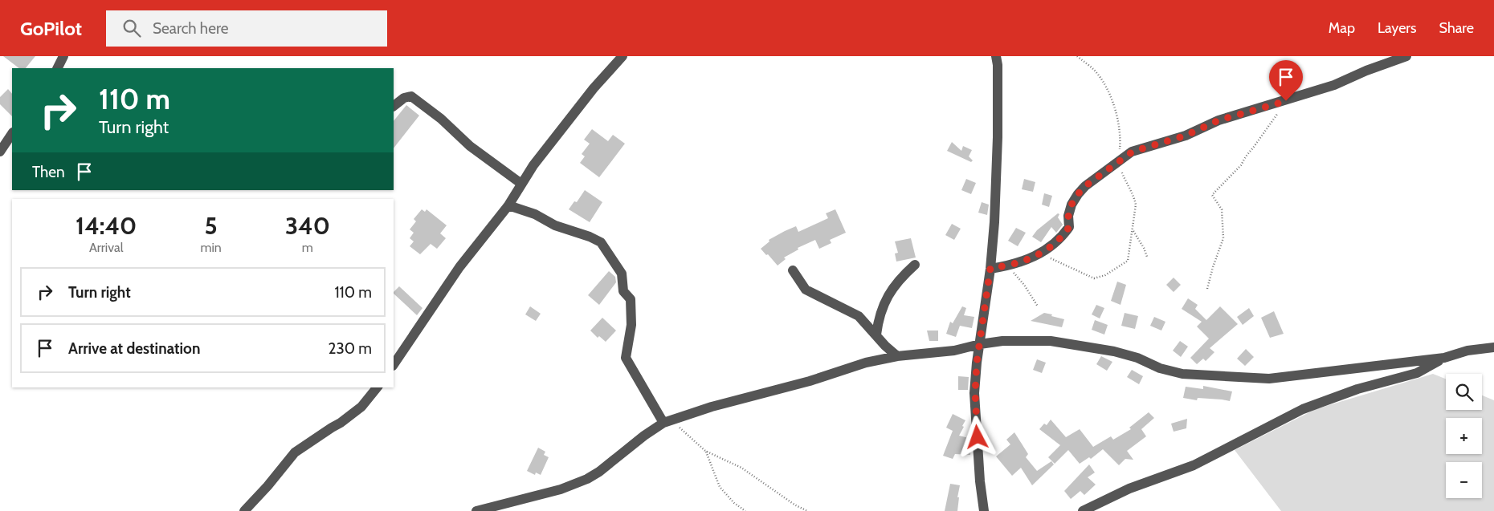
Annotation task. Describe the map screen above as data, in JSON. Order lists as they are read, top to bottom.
{
  "page": {
    "header": "GoPilot",
    "search": "Search here",
    "nav": ["Map", "Layers", "Share"],
    "turn": ["110 m", "Turn right"],
    "then": "Then",
    "eta": [
      "14:40",
      "Arrival",
      "5",
      "min",
      "340",
      "m"
    ],
    "list": [
      {
        "name": "Turn right",
        "value": "110 m"
      },
      {
        "name": "Arrive at destination",
        "value": "230 m"
      }
    ],
    "map_buttons": ["+", "−"]
  }
}
